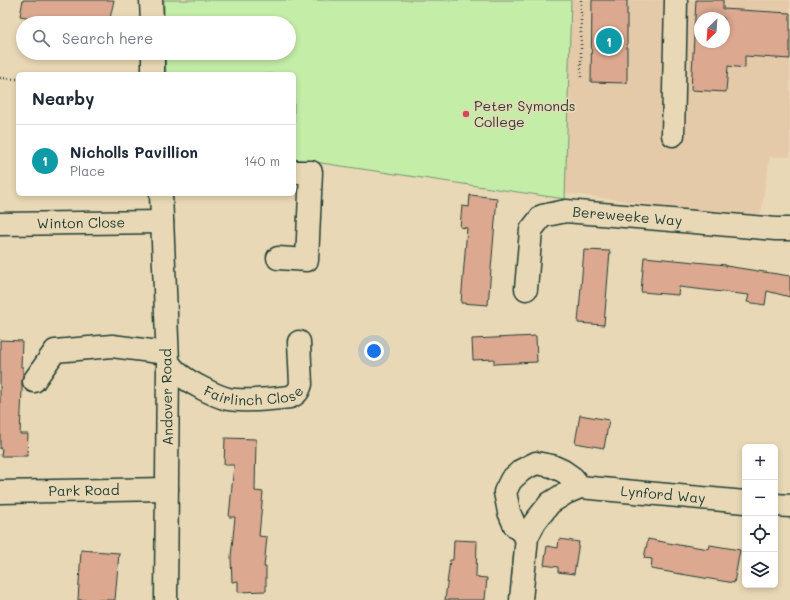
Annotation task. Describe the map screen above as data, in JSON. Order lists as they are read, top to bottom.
{
  "streets": {
    "street": [
      "Bereweeke Way",
      "Winton Close",
      "Fairlinch Close",
      "Andover Road",
      "Park Road",
      "Lynford Way"
    ]
  },
  "crossings": [
    ["Winton Close", "Andover Road"],
    ["Fairlinch Close", "Andover Road"],
    ["Andover Road", "Park Road"]
  ],
  "places": ["Peter Symonds College"],
  "north": "bottom left",
  "page": {
    "search": "Search here",
    "pins": "1",
    "heading": "Nearby",
    "list": [
      {
        "mark": "1",
        "name": "Nicholls Pavillion",
        "note": "Place",
        "value": "140 m"
      }
    ],
    "map_buttons": ["+", "−"]
  }
}
